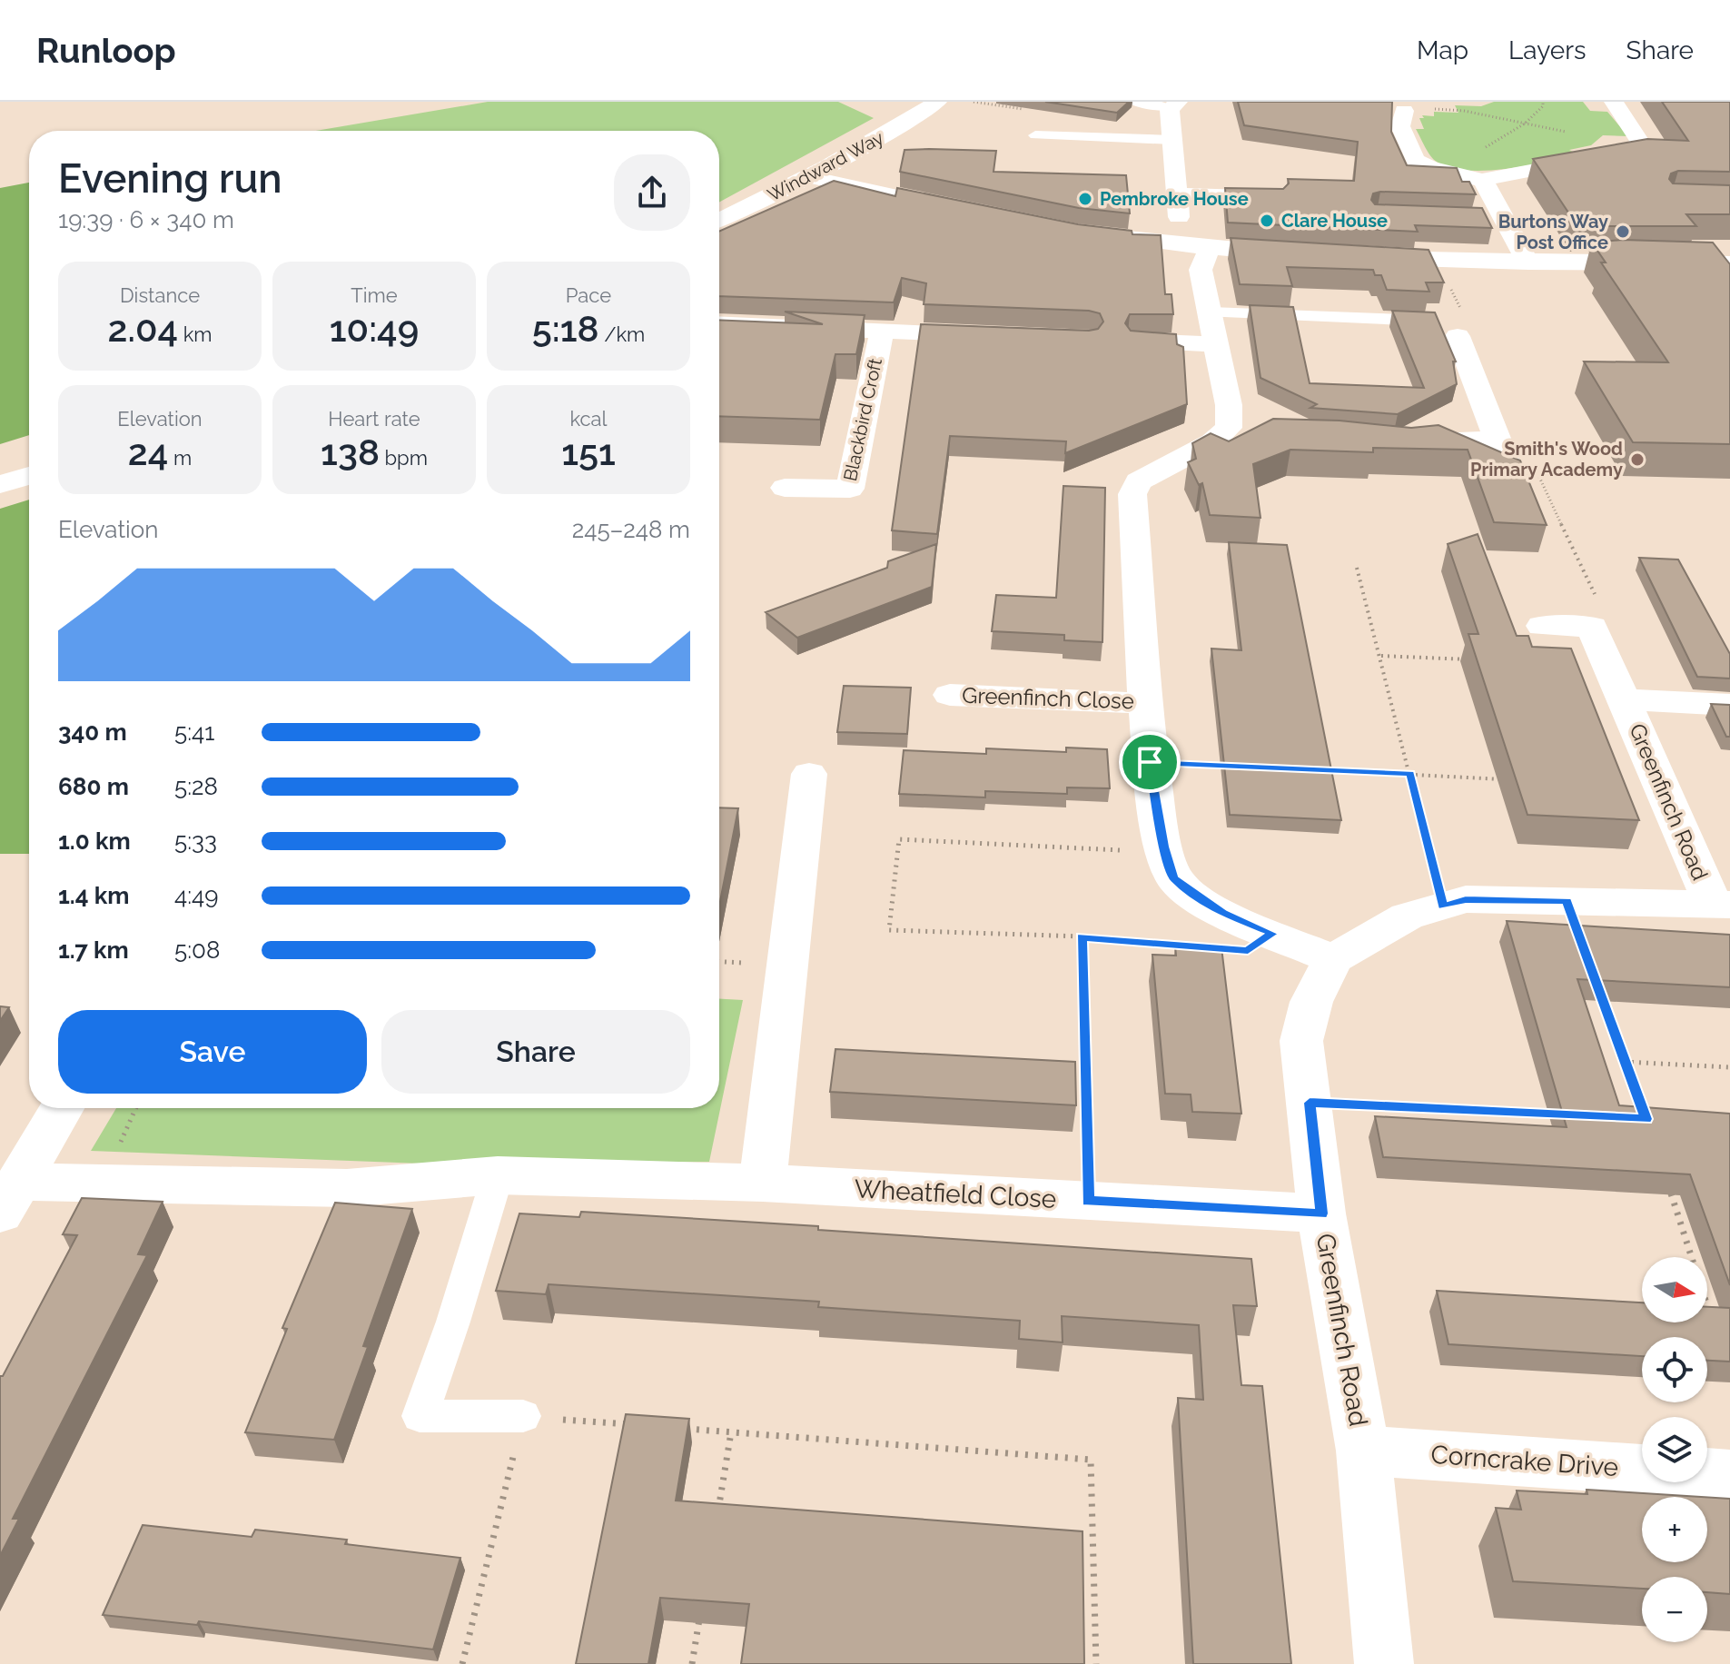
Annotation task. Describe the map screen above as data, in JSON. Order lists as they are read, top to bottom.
{
  "streets": {
    "street": [
      "Windward Way",
      "Blackbird Croft",
      "Greenfinch Close",
      "Greenfinch Road",
      "Wheatfield Close",
      "Corncrake Drive"
    ]
  },
  "crossings": [
    ["Greenfinch Road", "Wheatfield Close"],
    ["Greenfinch Road", "Corncrake Drive"]
  ],
  "places": [
    "Pembroke House",
    "Clare House",
    "Burtons Way Post Office",
    "Smith's Wood Primary Academy"
  ],
  "north": "right",
  "page": {
    "header": "Runloop",
    "nav": ["Map", "Layers", "Share"],
    "heading": ["Evening run", "19:39 · 6 × 340 m"],
    "stats": [
      ["Distance", "2.04 km"],
      ["Time", "10:49"],
      ["Pace", "5:18 /km"],
      ["Elevation", "24 m"],
      ["Heart rate", "138 bpm"],
      ["kcal", "151"]
    ],
    "chart": ["Elevation", "245–248 m"],
    "list": [
      {
        "name": "340 m",
        "note": "5:41"
      },
      {
        "name": "680 m",
        "note": "5:28"
      },
      {
        "name": "1.0 km",
        "note": "5:33"
      },
      {
        "name": "1.4 km",
        "note": "4:49"
      },
      {
        "name": "1.7 km",
        "note": "5:08"
      }
    ],
    "buttons": ["Save", "Share"],
    "map_buttons": ["+", "−"]
  }
}
